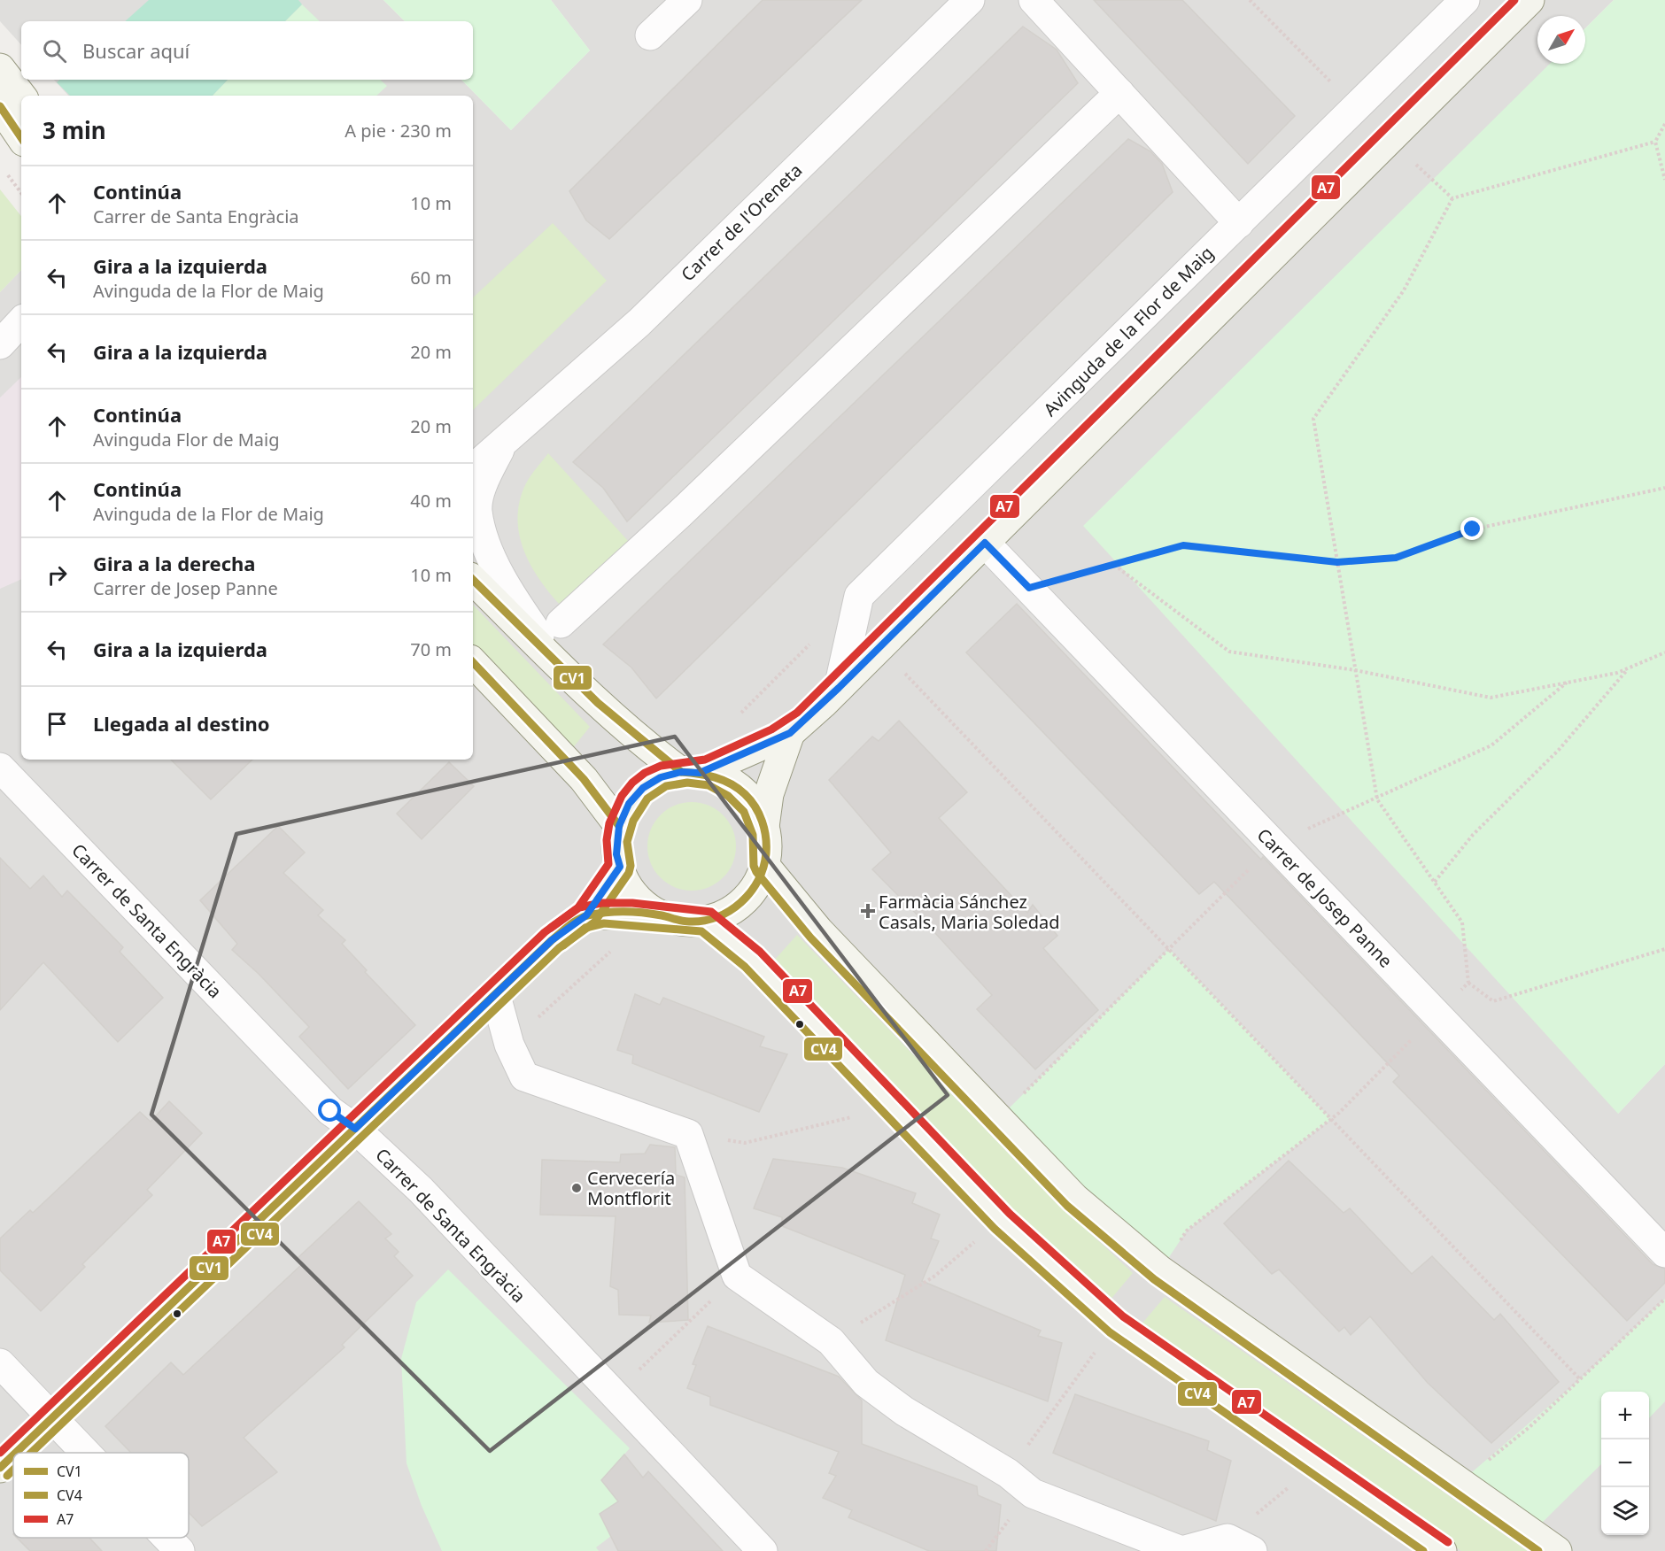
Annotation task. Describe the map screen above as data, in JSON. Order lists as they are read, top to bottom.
{
  "streets": {
    "street": [
      "Carrer de l'Oreneta",
      "Avinguda de la Flor de Maig",
      "Carrer de Josep Panne",
      "Carrer de Santa Engràcia"
    ]
  },
  "places": {
    "health": ["Farmàcia Sánchez Casals, Maria Soledad"],
    "other": ["Cervecería Montflorit"]
  },
  "lines": ["transit line A7", "transit line CV1", "transit line CV4"],
  "legend": ["CV1", "CV4", "A7"],
  "north": "top right",
  "page": {
    "search": "Buscar aquí",
    "heading": ["3 min", "A pie · 230 m"],
    "list": [
      ["Continúa", "Carrer de Santa Engràcia", "10 m"],
      ["Gira a la izquierda", "Avinguda de la Flor de Maig", "60 m"],
      ["Gira a la izquierda", "20 m"],
      ["Continúa", "Avinguda Flor de Maig", "20 m"],
      ["Continúa", "Avinguda de la Flor de Maig", "40 m"],
      ["Gira a la derecha", "Carrer de Josep Panne", "10 m"],
      ["Gira a la izquierda", "70 m"],
      "Llegada al destino"
    ],
    "map_buttons": ["+", "−"]
  }
}
